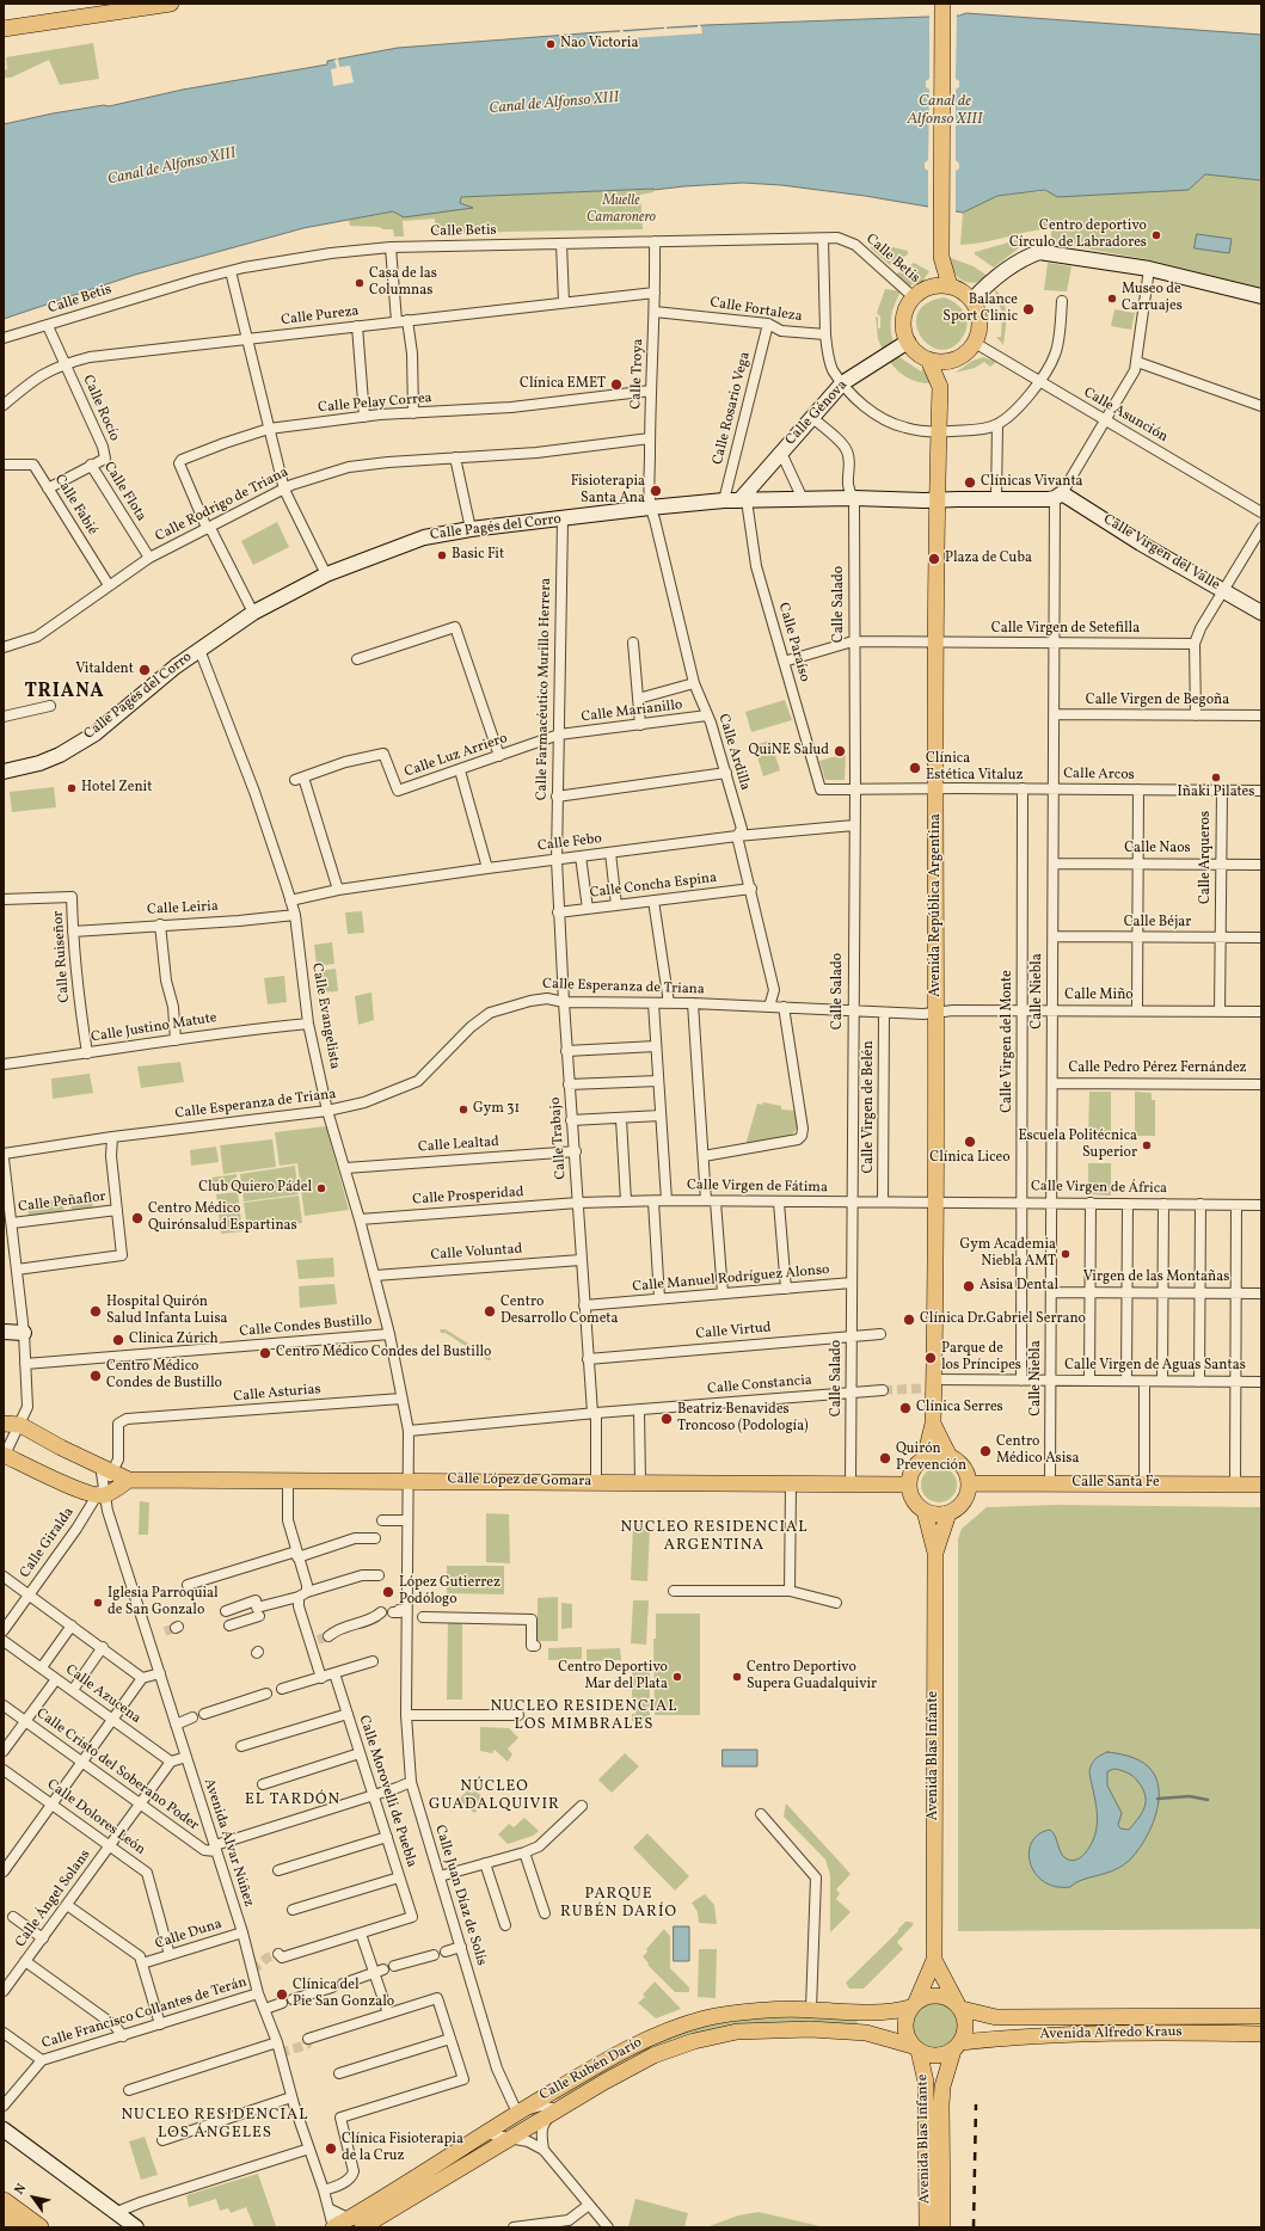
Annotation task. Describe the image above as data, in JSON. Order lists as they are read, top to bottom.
{
  "streets": {
    "main road": [
      "Calle Génova",
      "Calle Pagés del Corro",
      "Calle Virgen del Valle",
      "Avenida República Argentina",
      "Calle López de Gomara",
      "Calle Santa Fe",
      "Avenida Blas Infante",
      "Avenida Alfredo Kraus",
      "Calle Rubén Darío"
    ],
    "street": [
      "Calle Betis",
      "Calle Fortaleza",
      "Calle Pureza",
      "Calle Troya",
      "Calle Pelay Correa",
      "Calle Rocío",
      "Calle Rosario Vega",
      "Calle Asunción",
      "Calle Flota",
      "Calle Fabié",
      "Calle Rodrigo de Triana",
      "Calle Salado",
      "Calle Virgen de Setefilla",
      "Calle Paraíso",
      "Calle Farmacéutico Murillo Herrera",
      "Calle Virgen de Begoña",
      "Calle Marianillo",
      "Calle Ardilla",
      "Calle Luz Arriero",
      "Calle Arcos",
      "Calle Febo",
      "Calle Naos",
      "Calle Arqueros",
      "Calle Concha Espina",
      "Calle Leiria",
      "Calle Béjar",
      "Calle Ruiseñor",
      "Calle Esperanza de Triana",
      "Calle Niebla",
      "Calle Miño",
      "Calle Evangelista",
      "Calle Justino Matute",
      "Calle Virgen del Monte",
      "Calle Pedro Pérez Fernández",
      "Calle Virgen de Belén",
      "Calle Trabajo",
      "Calle Lealtad",
      "Calle Virgen de Fátima",
      "Calle Virgen de África",
      "Calle Prosperidad",
      "Calle Peñaflor",
      "Calle Voluntad",
      "Virgen de las Montañas",
      "Calle Manuel Rodríguez Alonso",
      "Calle Condes Bustillo",
      "Calle Virtud",
      "Calle Virgen de Aguas Santas",
      "Calle Constancia",
      "Calle Asturias",
      "Calle Giralda",
      "Calle Azucena",
      "Calle Cristo del Soberano Poder",
      "Calle Morovelli de Puebla",
      "Calle Dolores León",
      "Avenida Álvar Núñez",
      "Calle Juan Díaz de Solís",
      "Calle Ángel Solans",
      "Calle Duna",
      "Calle Francisco Collantes de Terán"
    ]
  },
  "crossings": [
    ["Calle Betis", "Calle Troya"],
    ["Calle Betis", "Calle Génova"],
    ["Calle Betis", "Calle Asunción"],
    ["Calle Fortaleza", "Calle Troya"],
    ["Calle Fortaleza", "Calle Rosario Vega"],
    ["Calle Pureza", "Calle Troya"],
    ["Calle Pureza", "Calle Rocío"],
    ["Calle Troya", "Calle Pelay Correa"],
    ["Calle Troya", "Calle Rodrigo de Triana"],
    ["Calle Troya", "Calle Pagés del Corro"],
    ["Calle Troya", "Calle Ardilla"],
    ["Calle Pelay Correa", "Calle Rodrigo de Triana"],
    ["Calle Rocío", "Calle Flota"],
    ["Calle Rocío", "Calle Fabié"],
    ["Calle Rosario Vega", "Calle Pagés del Corro"],
    ["Calle Génova", "Calle Asunción"],
    ["Calle Génova", "Calle Pagés del Corro"],
    ["Calle Génova", "Calle Salado"],
    ["Calle Génova", "Calle Paraíso"],
    ["Calle Flota", "Calle Rodrigo de Triana"],
    ["Calle Fabié", "Calle Rodrigo de Triana"],
    ["Calle Pagés del Corro", "Calle Virgen del Valle"],
    ["Calle Pagés del Corro", "Calle Salado"],
    ["Calle Pagés del Corro", "Calle Paraíso"],
    ["Calle Pagés del Corro", "Calle Farmacéutico Murillo Herrera"],
    ["Calle Pagés del Corro", "Calle Ardilla"],
    ["Calle Pagés del Corro", "Avenida República Argentina"],
    ["Calle Pagés del Corro", "Calle Niebla"],
    ["Calle Pagés del Corro", "Calle Evangelista"],
    ["Calle Virgen del Valle", "Calle Niebla"],
    ["Calle Salado", "Calle Virgen de Setefilla"],
    ["Calle Salado", "Calle Arcos"],
    ["Calle Salado", "Calle Febo"],
    ["Calle Salado", "Calle Esperanza de Triana"],
    ["Calle Salado", "Calle Virgen de Fátima"],
    ["Calle Salado", "Calle Manuel Rodríguez Alonso"],
    ["Calle Salado", "Calle Virtud"],
    ["Calle Salado", "Calle Constancia"],
    ["Calle Salado", "Calle López de Gomara"],
    ["Calle Virgen de Setefilla", "Calle Paraíso"],
    ["Calle Virgen de Setefilla", "Avenida República Argentina"],
    ["Calle Virgen de Setefilla", "Calle Niebla"],
    ["Calle Paraíso", "Calle Arcos"],
    ["Calle Farmacéutico Murillo Herrera", "Calle Marianillo"],
    ["Calle Farmacéutico Murillo Herrera", "Calle Luz Arriero"],
    ["Calle Farmacéutico Murillo Herrera", "Calle Febo"],
    ["Calle Farmacéutico Murillo Herrera", "Calle Trabajo"],
    ["Calle Virgen de Begoña", "Calle Niebla"],
    ["Calle Marianillo", "Calle Ardilla"],
    ["Calle Marianillo", "Calle Luz Arriero"],
    ["Calle Ardilla", "Calle Febo"],
    ["Calle Ardilla", "Calle Concha Espina"],
    ["Calle Ardilla", "Calle Esperanza de Triana"],
    ["Calle Luz Arriero", "Calle Febo"],
    ["Calle Arcos", "Calle Arqueros"],
    ["Calle Arcos", "Avenida República Argentina"],
    ["Calle Arcos", "Calle Niebla"],
    ["Calle Arcos", "Calle Virgen del Monte"],
    ["Calle Febo", "Calle Evangelista"],
    ["Calle Febo", "Calle Trabajo"],
    ["Calle Naos", "Calle Arqueros"],
    ["Calle Naos", "Calle Niebla"],
    ["Calle Arqueros", "Calle Béjar"],
    ["Calle Arqueros", "Calle Miño"],
    ["Calle Concha Espina", "Calle Trabajo"],
    ["Avenida República Argentina", "Calle Esperanza de Triana"],
    ["Avenida República Argentina", "Calle Miño"],
    ["Avenida República Argentina", "Calle Virgen de Fátima"],
    ["Avenida República Argentina", "Calle Virgen de África"],
    ["Avenida República Argentina", "Calle Virgen de Aguas Santas"],
    ["Avenida República Argentina", "Calle López de Gomara"],
    ["Avenida República Argentina", "Calle Santa Fe"],
    ["Avenida República Argentina", "Avenida Blas Infante"],
    ["Calle Leiria", "Calle Ruiseñor"],
    ["Calle Leiria", "Calle Evangelista"],
    ["Calle Béjar", "Calle Niebla"],
    ["Calle Ruiseñor", "Calle Justino Matute"],
    ["Calle Esperanza de Triana", "Calle Miño"],
    ["Calle Esperanza de Triana", "Calle Evangelista"],
    ["Calle Esperanza de Triana", "Calle Virgen de Belén"],
    ["Calle Esperanza de Triana", "Calle Trabajo"],
    ["Calle Niebla", "Calle Miño"],
    ["Calle Niebla", "Calle Pedro Pérez Fernández"],
    ["Calle Niebla", "Calle Virgen de África"],
    ["Calle Niebla", "Virgen de las Montañas"],
    ["Calle Niebla", "Calle Virgen de Aguas Santas"],
    ["Calle Niebla", "Calle Santa Fe"],
    ["Calle Miño", "Calle Virgen del Monte"],
    ["Calle Evangelista", "Calle Justino Matute"],
    ["Calle Evangelista", "Calle Lealtad"],
    ["Calle Evangelista", "Calle Prosperidad"],
    ["Calle Evangelista", "Calle Voluntad"],
    ["Calle Evangelista", "Calle Condes Bustillo"],
    ["Calle Evangelista", "Calle Constancia"],
    ["Calle Evangelista", "Calle Asturias"],
    ["Calle Evangelista", "Calle López de Gomara"],
    ["Calle Evangelista", "Calle Juan Díaz de Solís"],
    ["Calle Virgen del Monte", "Calle Virgen de África"],
    ["Calle Virgen del Monte", "Calle Virgen de Aguas Santas"],
    ["Calle Virgen de Belén", "Calle Virgen de Fátima"],
    ["Calle Trabajo", "Calle Lealtad"],
    ["Calle Trabajo", "Calle Virgen de Fátima"],
    ["Calle Trabajo", "Calle Prosperidad"],
    ["Calle Trabajo", "Calle Voluntad"],
    ["Calle Trabajo", "Calle Manuel Rodríguez Alonso"],
    ["Calle Trabajo", "Calle Virtud"],
    ["Calle Trabajo", "Calle Constancia"],
    ["Calle Trabajo", "Calle López de Gomara"],
    ["Calle Virgen de Fátima", "Calle Virgen de África"],
    ["Calle Virgen de Fátima", "Calle Prosperidad"],
    ["Calle Asturias", "Calle Giralda"],
    ["Calle Asturias", "Avenida Álvar Núñez"],
    ["Calle López de Gomara", "Calle Santa Fe"],
    ["Calle López de Gomara", "Avenida Blas Infante"],
    ["Calle López de Gomara", "Calle Juan Díaz de Solís"],
    ["Calle Santa Fe", "Avenida Blas Infante"],
    ["Calle Giralda", "Avenida Álvar Núñez"],
    ["Calle Azucena", "Calle Ángel Solans"],
    ["Avenida Blas Infante", "Avenida Alfredo Kraus"],
    ["Avenida Blas Infante", "Calle Rubén Darío"],
    ["Calle Cristo del Soberano Poder", "Avenida Álvar Núñez"],
    ["Calle Cristo del Soberano Poder", "Calle Ángel Solans"],
    ["Calle Dolores León", "Calle Ángel Solans"],
    ["Calle Dolores León", "Calle Duna"],
    ["Avenida Álvar Núñez", "Calle Duna"],
    ["Avenida Álvar Núñez", "Calle Francisco Collantes de Terán"],
    ["Avenida Álvar Núñez", "Calle Rubén Darío"],
    ["Calle Juan Díaz de Solís", "Calle Rubén Darío"],
    ["Avenida Alfredo Kraus", "Calle Rubén Darío"]
  ],
  "districts": [
    "TRIANA",
    "NUCLEO RESIDENCIAL ARGENTINA",
    "NUCLEO RESIDENCIAL LOS MIMBRALES",
    "NÚCLEO GUADALQUIVIR",
    "EL TARDÓN",
    "PARQUE RUBÉN DARÍO",
    "NUCLEO RESIDENCIAL LOS ÁNGELES"
  ],
  "water": ["Canal de Alfonso XIII"],
  "parks": ["Muelle Camaronero"],
  "places": [
    "Nao Victoria",
    "Centro deportivo Círculo de Labradores",
    "Casa de las Columnas",
    "Museo de Carruajes",
    "Balance Sport Clinic",
    "Clínica EMET",
    "Clínicas Vivanta",
    "Fisioterapia Santa Ana",
    "Basic Fit",
    "Plaza de Cuba",
    "Vitaldent",
    "QuiNE Salud",
    "Clínica Estética Vitaluz",
    "Iñaki Pilates",
    "Hotel Zenit",
    "Gym 31",
    "Clínica Liceo",
    "Escuela Politécnica Superior",
    "Club Quiero Pádel",
    "Centro Médico Quirónsalud Espartinas",
    "Gym Academia Niebla AMT",
    "Asisa Dental",
    "Hospital Quirón Salud Infanta Luisa",
    "Centro Desarrollo Cometa",
    "Clínica Dr.Gabriel Serrano",
    "Clinica Zúrich",
    "Centro Médico Condes del Bustillo",
    "Parque de los Príncipes",
    "Centro Médico Condes de Bustillo",
    "Clínica Serres",
    "Beatriz Benavides Troncoso (Podología)",
    "Centro Médico Asisa",
    "Quirón Prevención",
    "López Gutierrez Podólogo",
    "Iglesia Parroquial de San Gonzalo",
    "Centro Deportivo Mar del Plata",
    "Centro Deportivo Supera Guadalquivir",
    "Clínica del Pie San Gonzalo",
    "Clínica Fisioterapia de la Cruz"
  ],
  "north": "top left"
}
